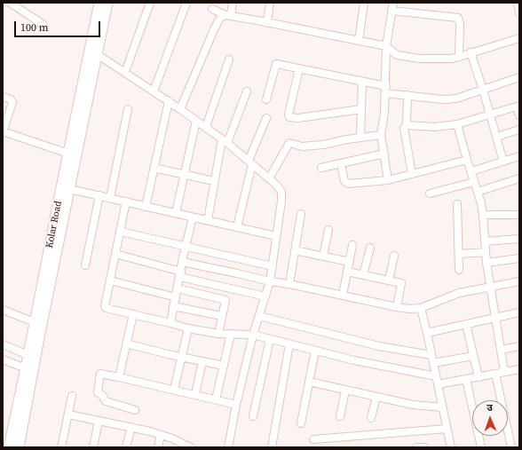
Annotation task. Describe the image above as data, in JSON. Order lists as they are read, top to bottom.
{
  "streets": {
    "main road": ["Kolar Road"]
  },
  "scale_bar": "100 m",
  "north": "top"
}
